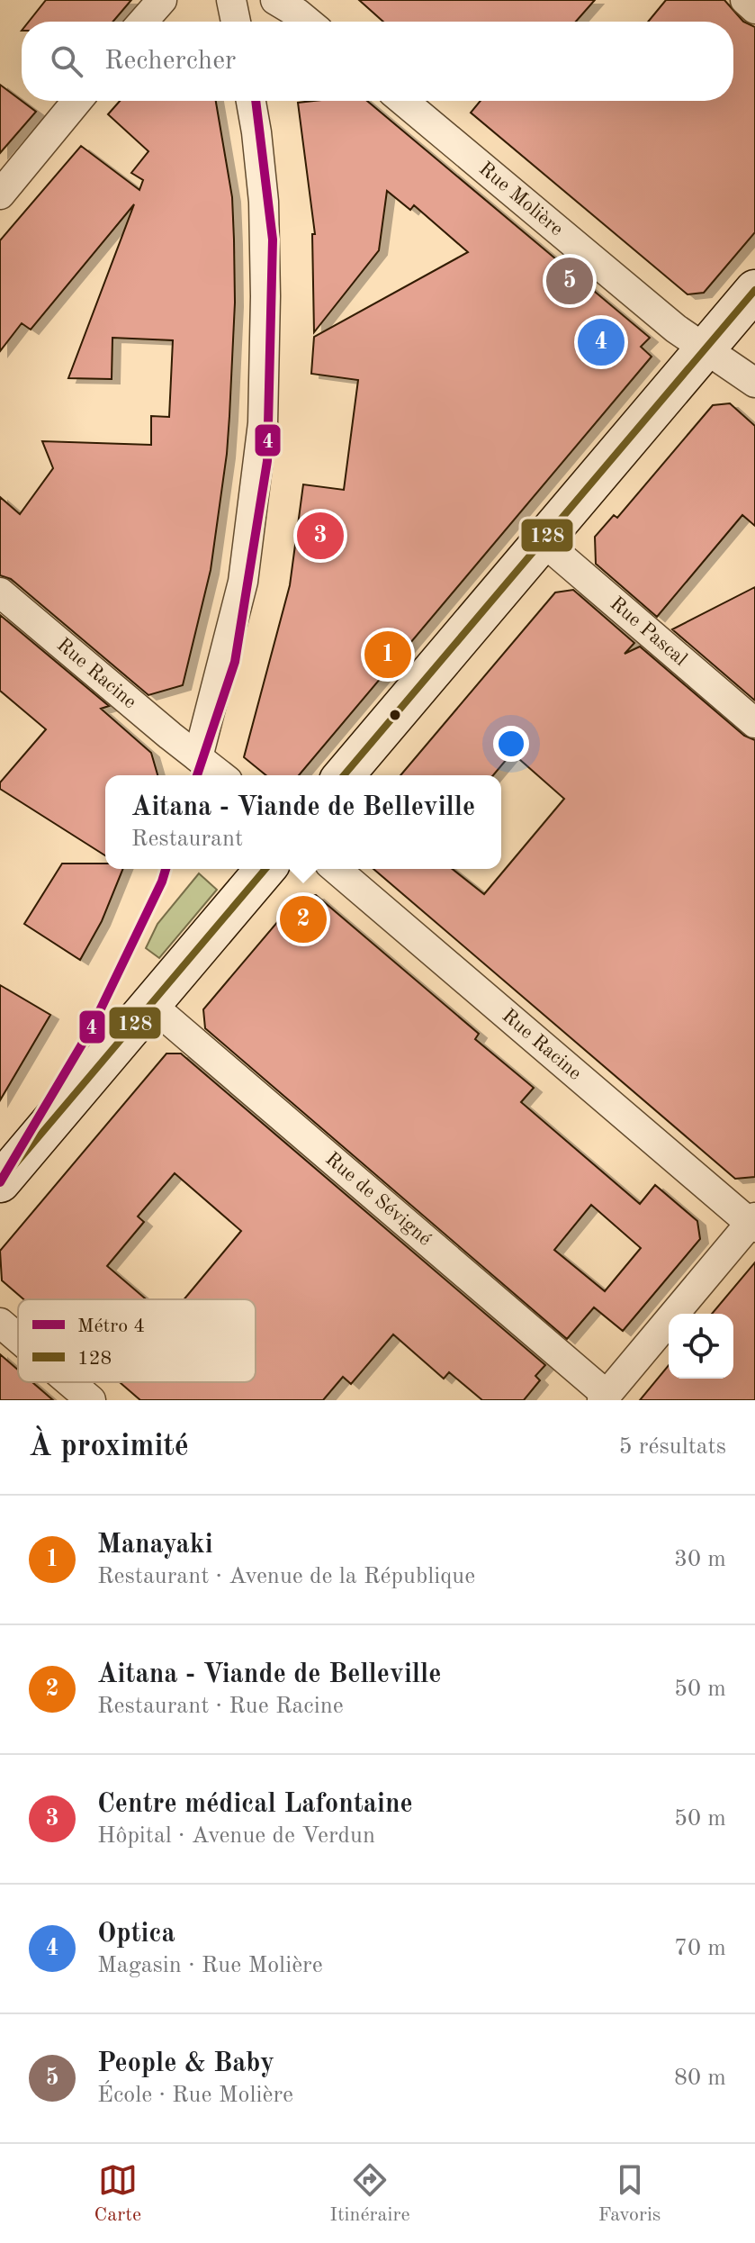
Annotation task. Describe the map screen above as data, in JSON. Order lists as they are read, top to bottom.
{
  "streets": {
    "street": [
      "Rue Molière",
      "Rue Pascal",
      "Rue Racine",
      "Rue de Sévigné"
    ]
  },
  "lines": ["metro line 4", "transit line 128"],
  "legend": ["Métro 4", "128"],
  "page": {
    "search": "Rechercher",
    "pins": [
      "5",
      "4",
      "3",
      "1",
      "2"
    ],
    "popup": ["Aitana - Viande de Belleville", "Restaurant"],
    "heading": ["À proximité", "5 résultats"],
    "list": [
      {
        "mark": "1",
        "name": "Manayaki",
        "note": "Restaurant · Avenue de la République",
        "value": "30 m"
      },
      {
        "mark": "2",
        "name": "Aitana - Viande de Belleville",
        "note": "Restaurant · Rue Racine",
        "value": "50 m"
      },
      {
        "mark": "3",
        "name": "Centre médical Lafontaine",
        "note": "Hôpital · Avenue de Verdun",
        "value": "50 m"
      },
      {
        "mark": "4",
        "name": "Optica",
        "note": "Magasin · Rue Molière",
        "value": "70 m"
      },
      {
        "mark": "5",
        "name": "People & Baby",
        "note": "École · Rue Molière",
        "value": "80 m"
      }
    ],
    "nav": ["Carte", "Itinéraire", "Favoris"]
  }
}
